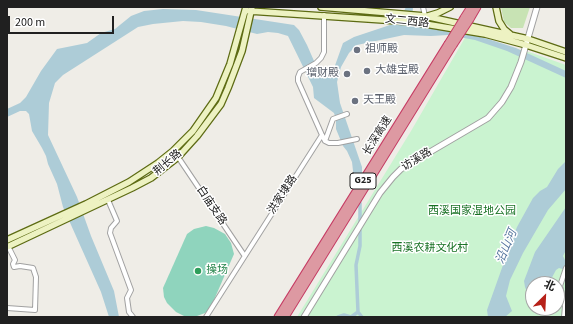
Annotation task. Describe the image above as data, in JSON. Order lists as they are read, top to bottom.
{
  "streets": {
    "highway": ["长深高速", "G25"],
    "main road": ["文二西路", "荆长路"],
    "street": ["访溪路", "洪家埭路", "白庙支路"]
  },
  "crossings": [
    ["文二西路", "访溪路"],
    ["文二西路", "荆长路"],
    ["荆长路", "白庙支路"],
    ["洪家埭路", "白庙支路"]
  ],
  "water": ["沿山河"],
  "parks": ["西溪国家湿地公园", "西溪农耕文化村"],
  "places": [
    "祖师殿",
    "大雄宝殿",
    "增财殿",
    "天王殿",
    "操场"
  ],
  "scale_bar": "200 m",
  "north": "top right"
}
